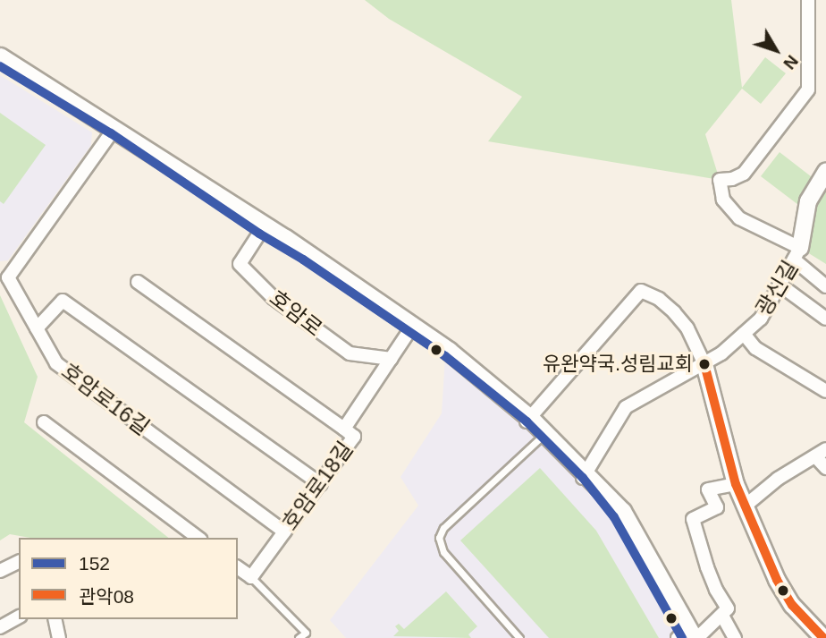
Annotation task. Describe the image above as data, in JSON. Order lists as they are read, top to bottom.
{
  "streets": {
    "street": [
      "광신길",
      "호암로",
      "호암로16길",
      "호암로18길"
    ]
  },
  "crossings": [
    ["호암로", "호암로18길"],
    ["호암로16길", "호암로18길"]
  ],
  "places": ["유완약국.성림교회"],
  "lines": ["transit line 152", "transit line 관악08"],
  "legend": ["152", "관악08"],
  "north": "bottom right"
}
